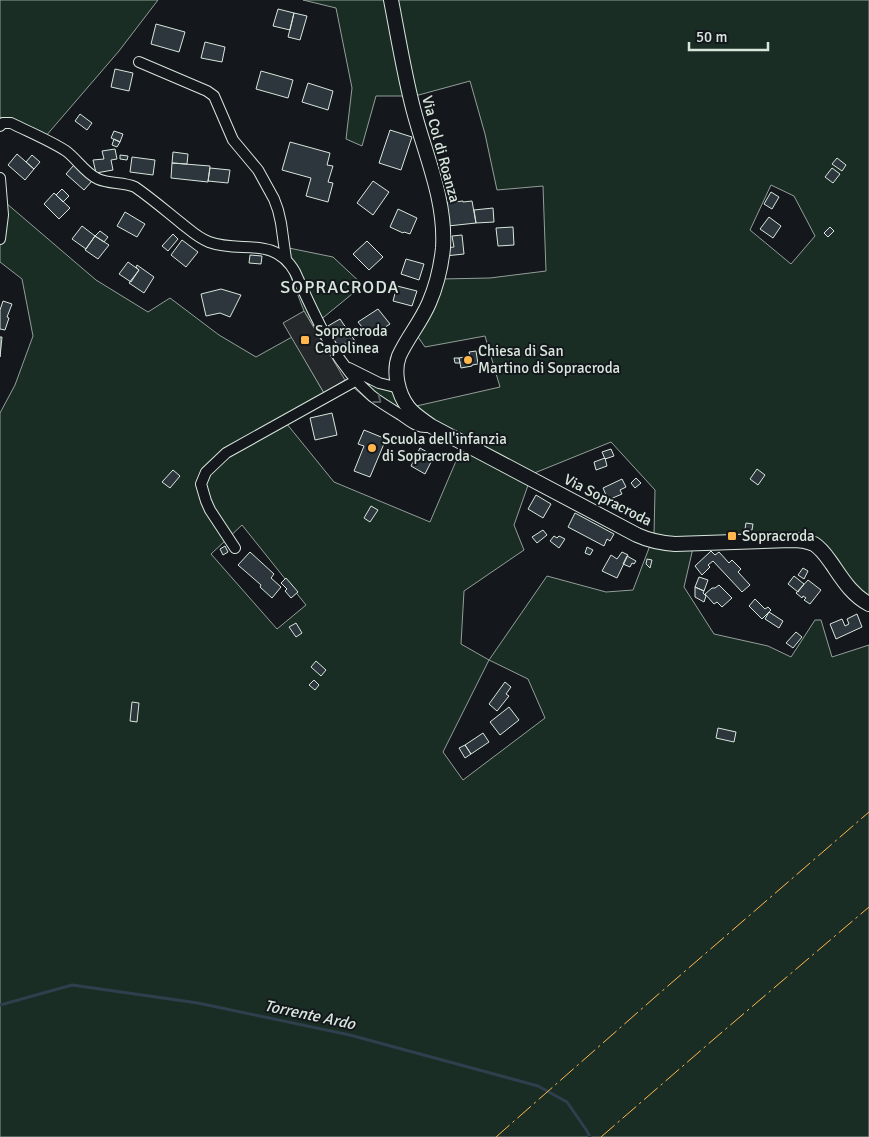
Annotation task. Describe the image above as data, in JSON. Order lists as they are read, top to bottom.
{
  "streets": {
    "street": ["Via Col di Roanza", "Via Sopracroda"]
  },
  "crossings": [
    ["Via Col di Roanza", "Via Sopracroda"]
  ],
  "districts": ["SOPRACRODA"],
  "water": ["Torrente Ardo"],
  "places": {
    "transit": ["Sopracroda Capolinea", "Sopracroda"],
    "other": ["Chiesa di San Martino di Sopracroda", "Scuola dell'infanzia di Sopracroda"]
  },
  "scale_bar": "50 m"
}
